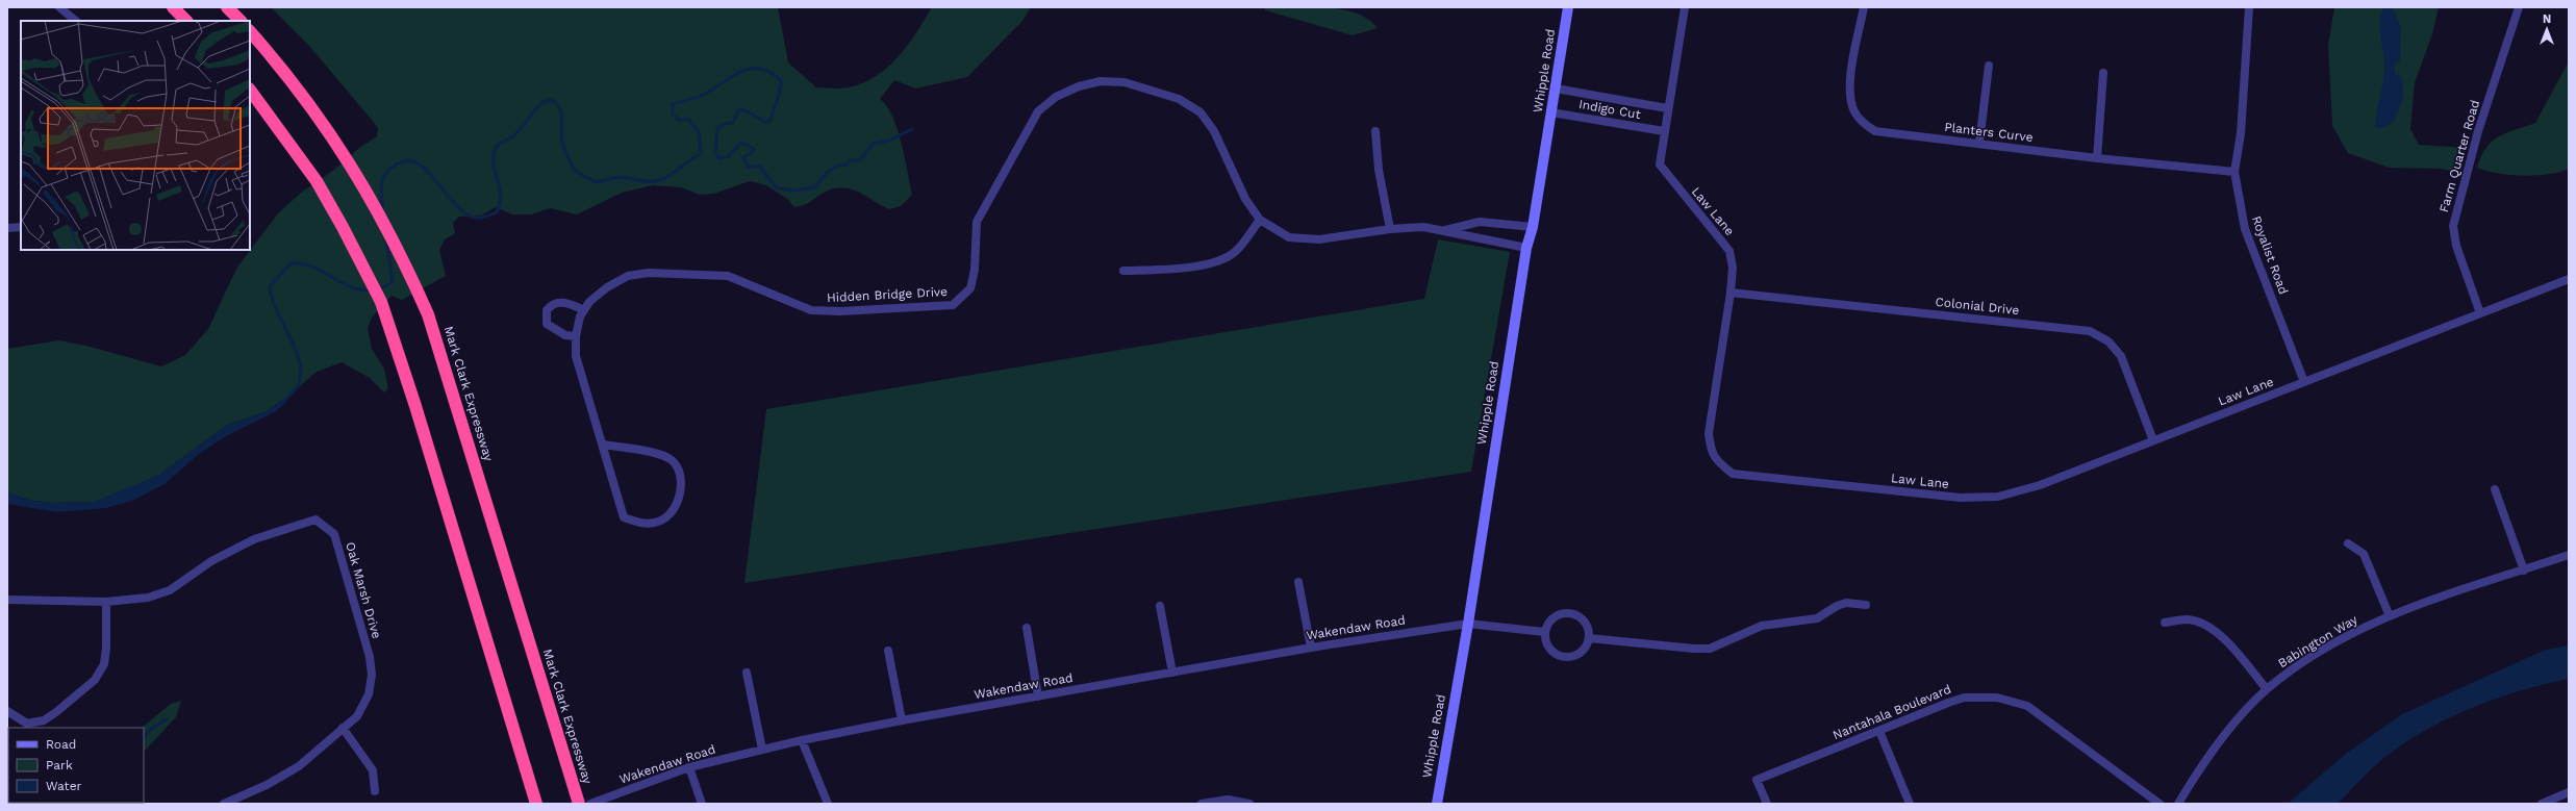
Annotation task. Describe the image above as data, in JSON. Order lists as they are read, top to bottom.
{
  "streets": {
    "highway": ["Mark Clark Expressway"],
    "main road": ["Whipple Road"],
    "street": [
      "Indigo Cut",
      "Planters Curve",
      "Farm Quarter Road",
      "Law Lane",
      "Royalist Road",
      "Hidden Bridge Drive",
      "Colonial Drive",
      "Oak Marsh Drive",
      "Wakendaw Road",
      "Babington Way",
      "Nantahala Boulevard"
    ]
  },
  "crossings": [
    ["Whipple Road", "Indigo Cut"],
    ["Whipple Road", "Hidden Bridge Drive"],
    ["Whipple Road", "Wakendaw Road"],
    ["Indigo Cut", "Law Lane"],
    ["Planters Curve", "Royalist Road"],
    ["Farm Quarter Road", "Law Lane"],
    ["Law Lane", "Royalist Road"],
    ["Law Lane", "Colonial Drive"]
  ],
  "legend": ["Road", "Park", "Water"],
  "north": "top"
}
